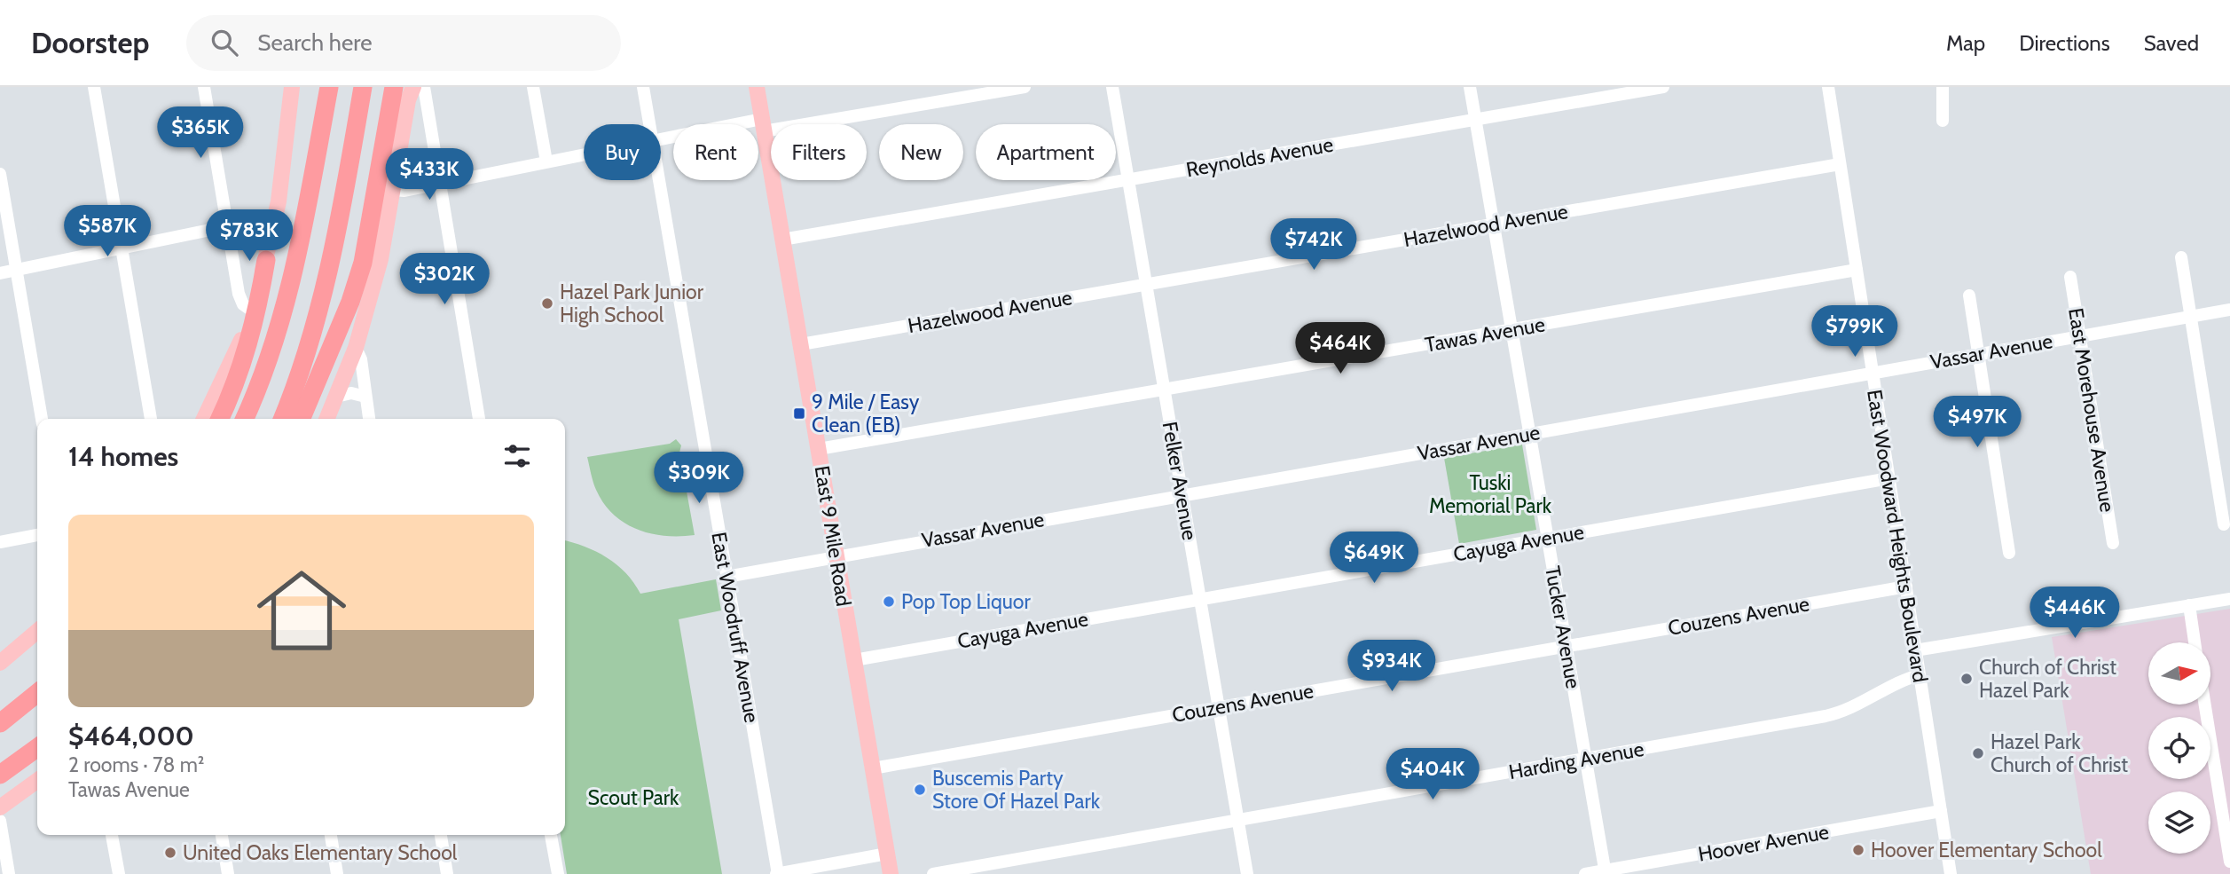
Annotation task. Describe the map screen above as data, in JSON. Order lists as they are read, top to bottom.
{
  "streets": {
    "main road": ["East 9 Mile Road"],
    "street": [
      "Reynolds Avenue",
      "Hazelwood Avenue",
      "Tawas Avenue",
      "Vassar Avenue",
      "East Morehouse Avenue",
      "Felker Avenue",
      "East Woodward Heights Boulevard",
      "Cayuga Avenue",
      "Couzens Avenue",
      "East Woodruff Avenue",
      "Tucker Avenue",
      "Harding Avenue",
      "Hoover Avenue"
    ]
  },
  "crossings": [
    ["Reynolds Avenue", "Felker Avenue"],
    ["Reynolds Avenue", "East 9 Mile Road"],
    ["Reynolds Avenue", "Tucker Avenue"],
    ["Hazelwood Avenue", "Felker Avenue"],
    ["Hazelwood Avenue", "East 9 Mile Road"],
    ["Hazelwood Avenue", "East Woodward Heights Boulevard"],
    ["Hazelwood Avenue", "Tucker Avenue"],
    ["Tawas Avenue", "Felker Avenue"],
    ["Tawas Avenue", "East 9 Mile Road"],
    ["Tawas Avenue", "East Woodward Heights Boulevard"],
    ["Tawas Avenue", "Tucker Avenue"],
    ["Vassar Avenue", "East Morehouse Avenue"],
    ["Vassar Avenue", "Felker Avenue"],
    ["Vassar Avenue", "East 9 Mile Road"],
    ["Vassar Avenue", "East Woodward Heights Boulevard"],
    ["Vassar Avenue", "East Woodruff Avenue"],
    ["Vassar Avenue", "Tucker Avenue"],
    ["Felker Avenue", "Cayuga Avenue"],
    ["Felker Avenue", "Couzens Avenue"],
    ["Felker Avenue", "Harding Avenue"],
    ["East 9 Mile Road", "Cayuga Avenue"],
    ["East 9 Mile Road", "Couzens Avenue"],
    ["East Woodward Heights Boulevard", "Cayuga Avenue"],
    ["East Woodward Heights Boulevard", "Couzens Avenue"],
    ["East Woodward Heights Boulevard", "Harding Avenue"],
    ["East Woodward Heights Boulevard", "Hoover Avenue"],
    ["Cayuga Avenue", "Tucker Avenue"],
    ["Couzens Avenue", "Tucker Avenue"],
    ["Tucker Avenue", "Harding Avenue"],
    ["Tucker Avenue", "Hoover Avenue"]
  ],
  "parks": ["Tuski Memorial Park", "Scout Park"],
  "places": {
    "other": [
      "Hazel Park Junior High School",
      "Pop Top Liquor",
      "Church of Christ Hazel Park",
      "Hazel Park Church of Christ",
      "Buscemis Party Store Of Hazel Park",
      "Hoover Elementary School",
      "United Oaks Elementary School"
    ],
    "transit": ["9 Mile / Easy Clean (EB)"]
  },
  "north": "right",
  "page": {
    "header": "Doorstep",
    "search": "Search here",
    "nav": ["Map", "Directions", "Saved"],
    "price": [
      "$365K",
      "$433K",
      "$587K",
      "$783K",
      "$742K",
      "$302K",
      "$799K",
      "$464K",
      "$497K",
      "$309K",
      "$649K",
      "$446K",
      "$934K",
      "$404K"
    ],
    "chip": [
      "Buy",
      "Rent",
      "Filters",
      "New",
      "Apartment"
    ],
    "heading": "14 homes",
    "list": [
      {
        "name": "$464,000",
        "note": "2 rooms · 78 m² · Tawas Avenue"
      }
    ]
  }
}
